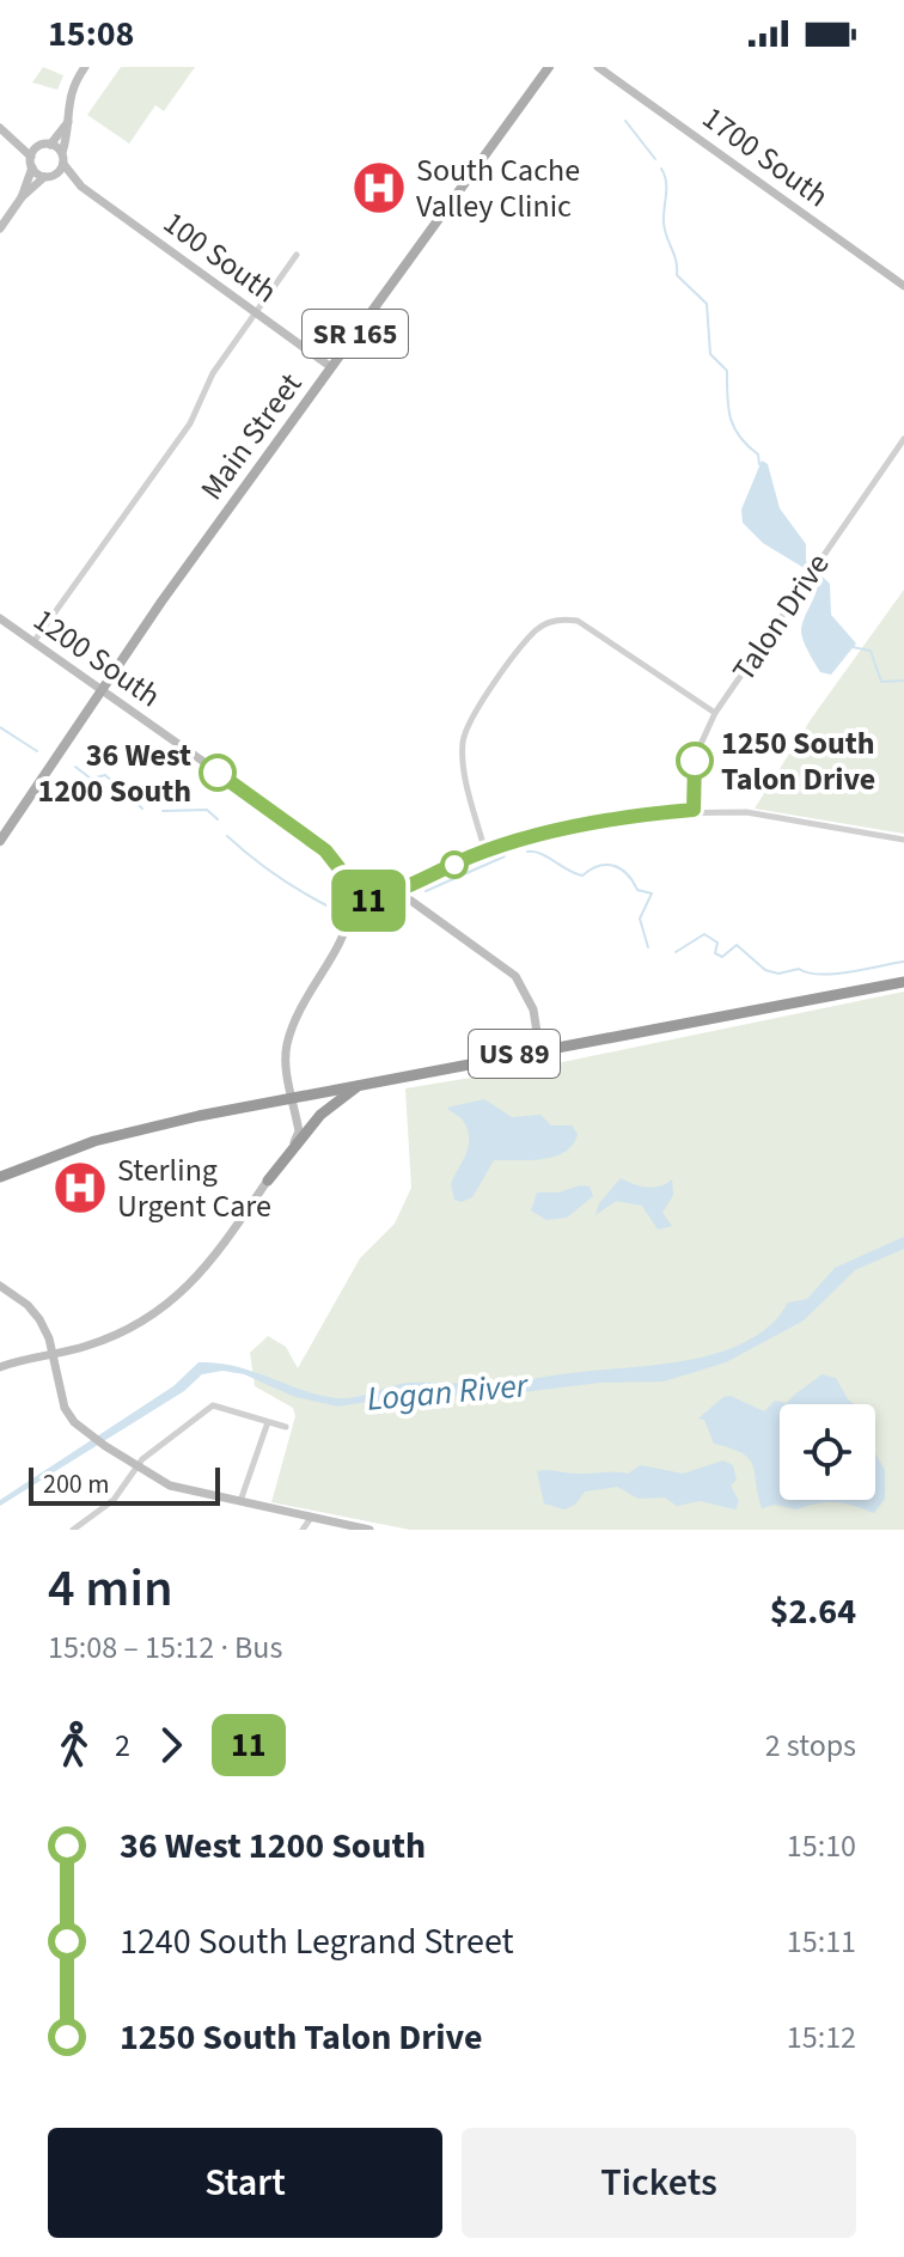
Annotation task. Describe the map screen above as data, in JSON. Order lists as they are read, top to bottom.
{
  "streets": {
    "highway": ["US 89"],
    "main road": ["SR 165", "Main Street"],
    "street": [
      "1700 South",
      "100 South",
      "Talon Drive",
      "1200 South"
    ]
  },
  "crossings": [
    ["100 South", "Main Street"],
    ["Main Street", "1200 South"]
  ],
  "water": ["Logan River"],
  "places": {
    "hospital": ["South Cache Valley Clinic", "Sterling Urgent Care"],
    "other": ["1250 South Talon Drive", "36 West 1200 South"]
  },
  "lines": ["bus line 11"],
  "scale_bar": "200 m",
  "page": {
    "status": "15:08",
    "on_map": "11",
    "scale": "200 m",
    "heading": ["4 min", "15:08 – 15:12 · Bus", "$2.64"],
    "legs": ["2", "11", "2 stops"],
    "list": [
      {
        "name": "36 West 1200 South",
        "value": "15:10"
      },
      {
        "name": "1240 South Legrand Street",
        "value": "15:11"
      },
      {
        "name": "1250 South Talon Drive",
        "value": "15:12"
      }
    ],
    "buttons": ["Start", "Tickets"]
  }
}
